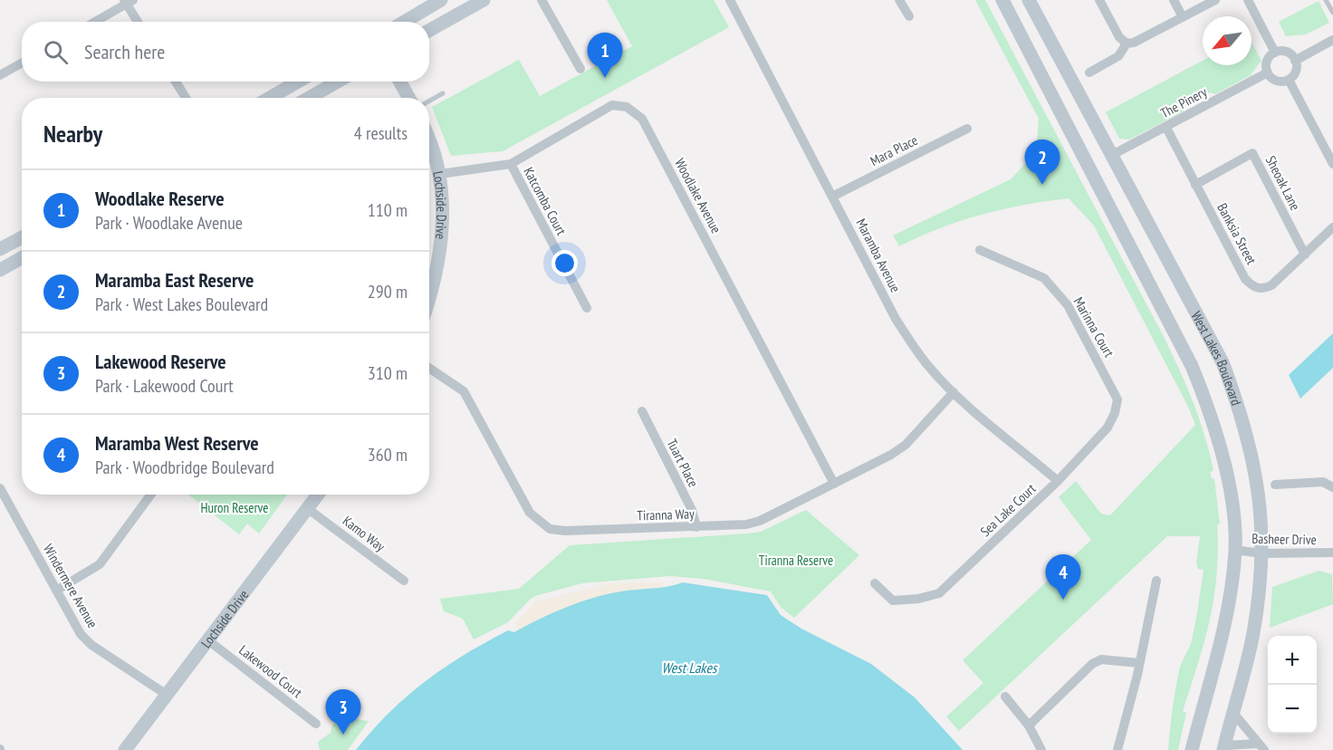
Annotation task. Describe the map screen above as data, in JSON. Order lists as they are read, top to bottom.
{
  "streets": {
    "main road": ["Lochside Drive", "West Lakes Boulevard"],
    "street": [
      "The Pinery",
      "Mara Place",
      "Sheoak Lane",
      "Woodlake Avenue",
      "Katcomba Court",
      "Banksia Street",
      "Maramba Avenue",
      "Marinna Court",
      "Tuart Place",
      "Sea Lake Court",
      "Tiranna Way",
      "Kamo Way",
      "Basheer Drive",
      "Windermere Avenue",
      "Lakewood Court"
    ]
  },
  "crossings": [
    ["The Pinery", "Banksia Street"],
    ["The Pinery", "West Lakes Boulevard"],
    ["Mara Place", "Maramba Avenue"],
    ["Sheoak Lane", "Banksia Street"],
    ["Woodlake Avenue", "Katcomba Court"],
    ["Woodlake Avenue", "Lochside Drive"],
    ["Woodlake Avenue", "Tiranna Way"],
    ["Lochside Drive", "Kamo Way"],
    ["Lochside Drive", "Windermere Avenue"],
    ["Lochside Drive", "Lakewood Court"],
    ["Maramba Avenue", "Sea Lake Court"],
    ["Maramba Avenue", "Tiranna Way"],
    ["Marinna Court", "Sea Lake Court"],
    ["West Lakes Boulevard", "Basheer Drive"],
    ["Tuart Place", "Tiranna Way"]
  ],
  "water": ["West Lakes"],
  "parks": ["Huron Reserve", "Tiranna Reserve"],
  "north": "bottom left",
  "page": {
    "search": "Search here",
    "pins": [
      "1",
      "2",
      "4",
      "3"
    ],
    "heading": ["Nearby", "4 results"],
    "list": [
      {
        "mark": "1",
        "name": "Woodlake Reserve",
        "note": "Park · Woodlake Avenue",
        "value": "110 m"
      },
      {
        "mark": "2",
        "name": "Maramba East Reserve",
        "note": "Park · West Lakes Boulevard",
        "value": "290 m"
      },
      {
        "mark": "3",
        "name": "Lakewood Reserve",
        "note": "Park · Lakewood Court",
        "value": "310 m"
      },
      {
        "mark": "4",
        "name": "Maramba West Reserve",
        "note": "Park · Woodbridge Boulevard",
        "value": "360 m"
      }
    ],
    "map_buttons": ["+", "−"]
  }
}
